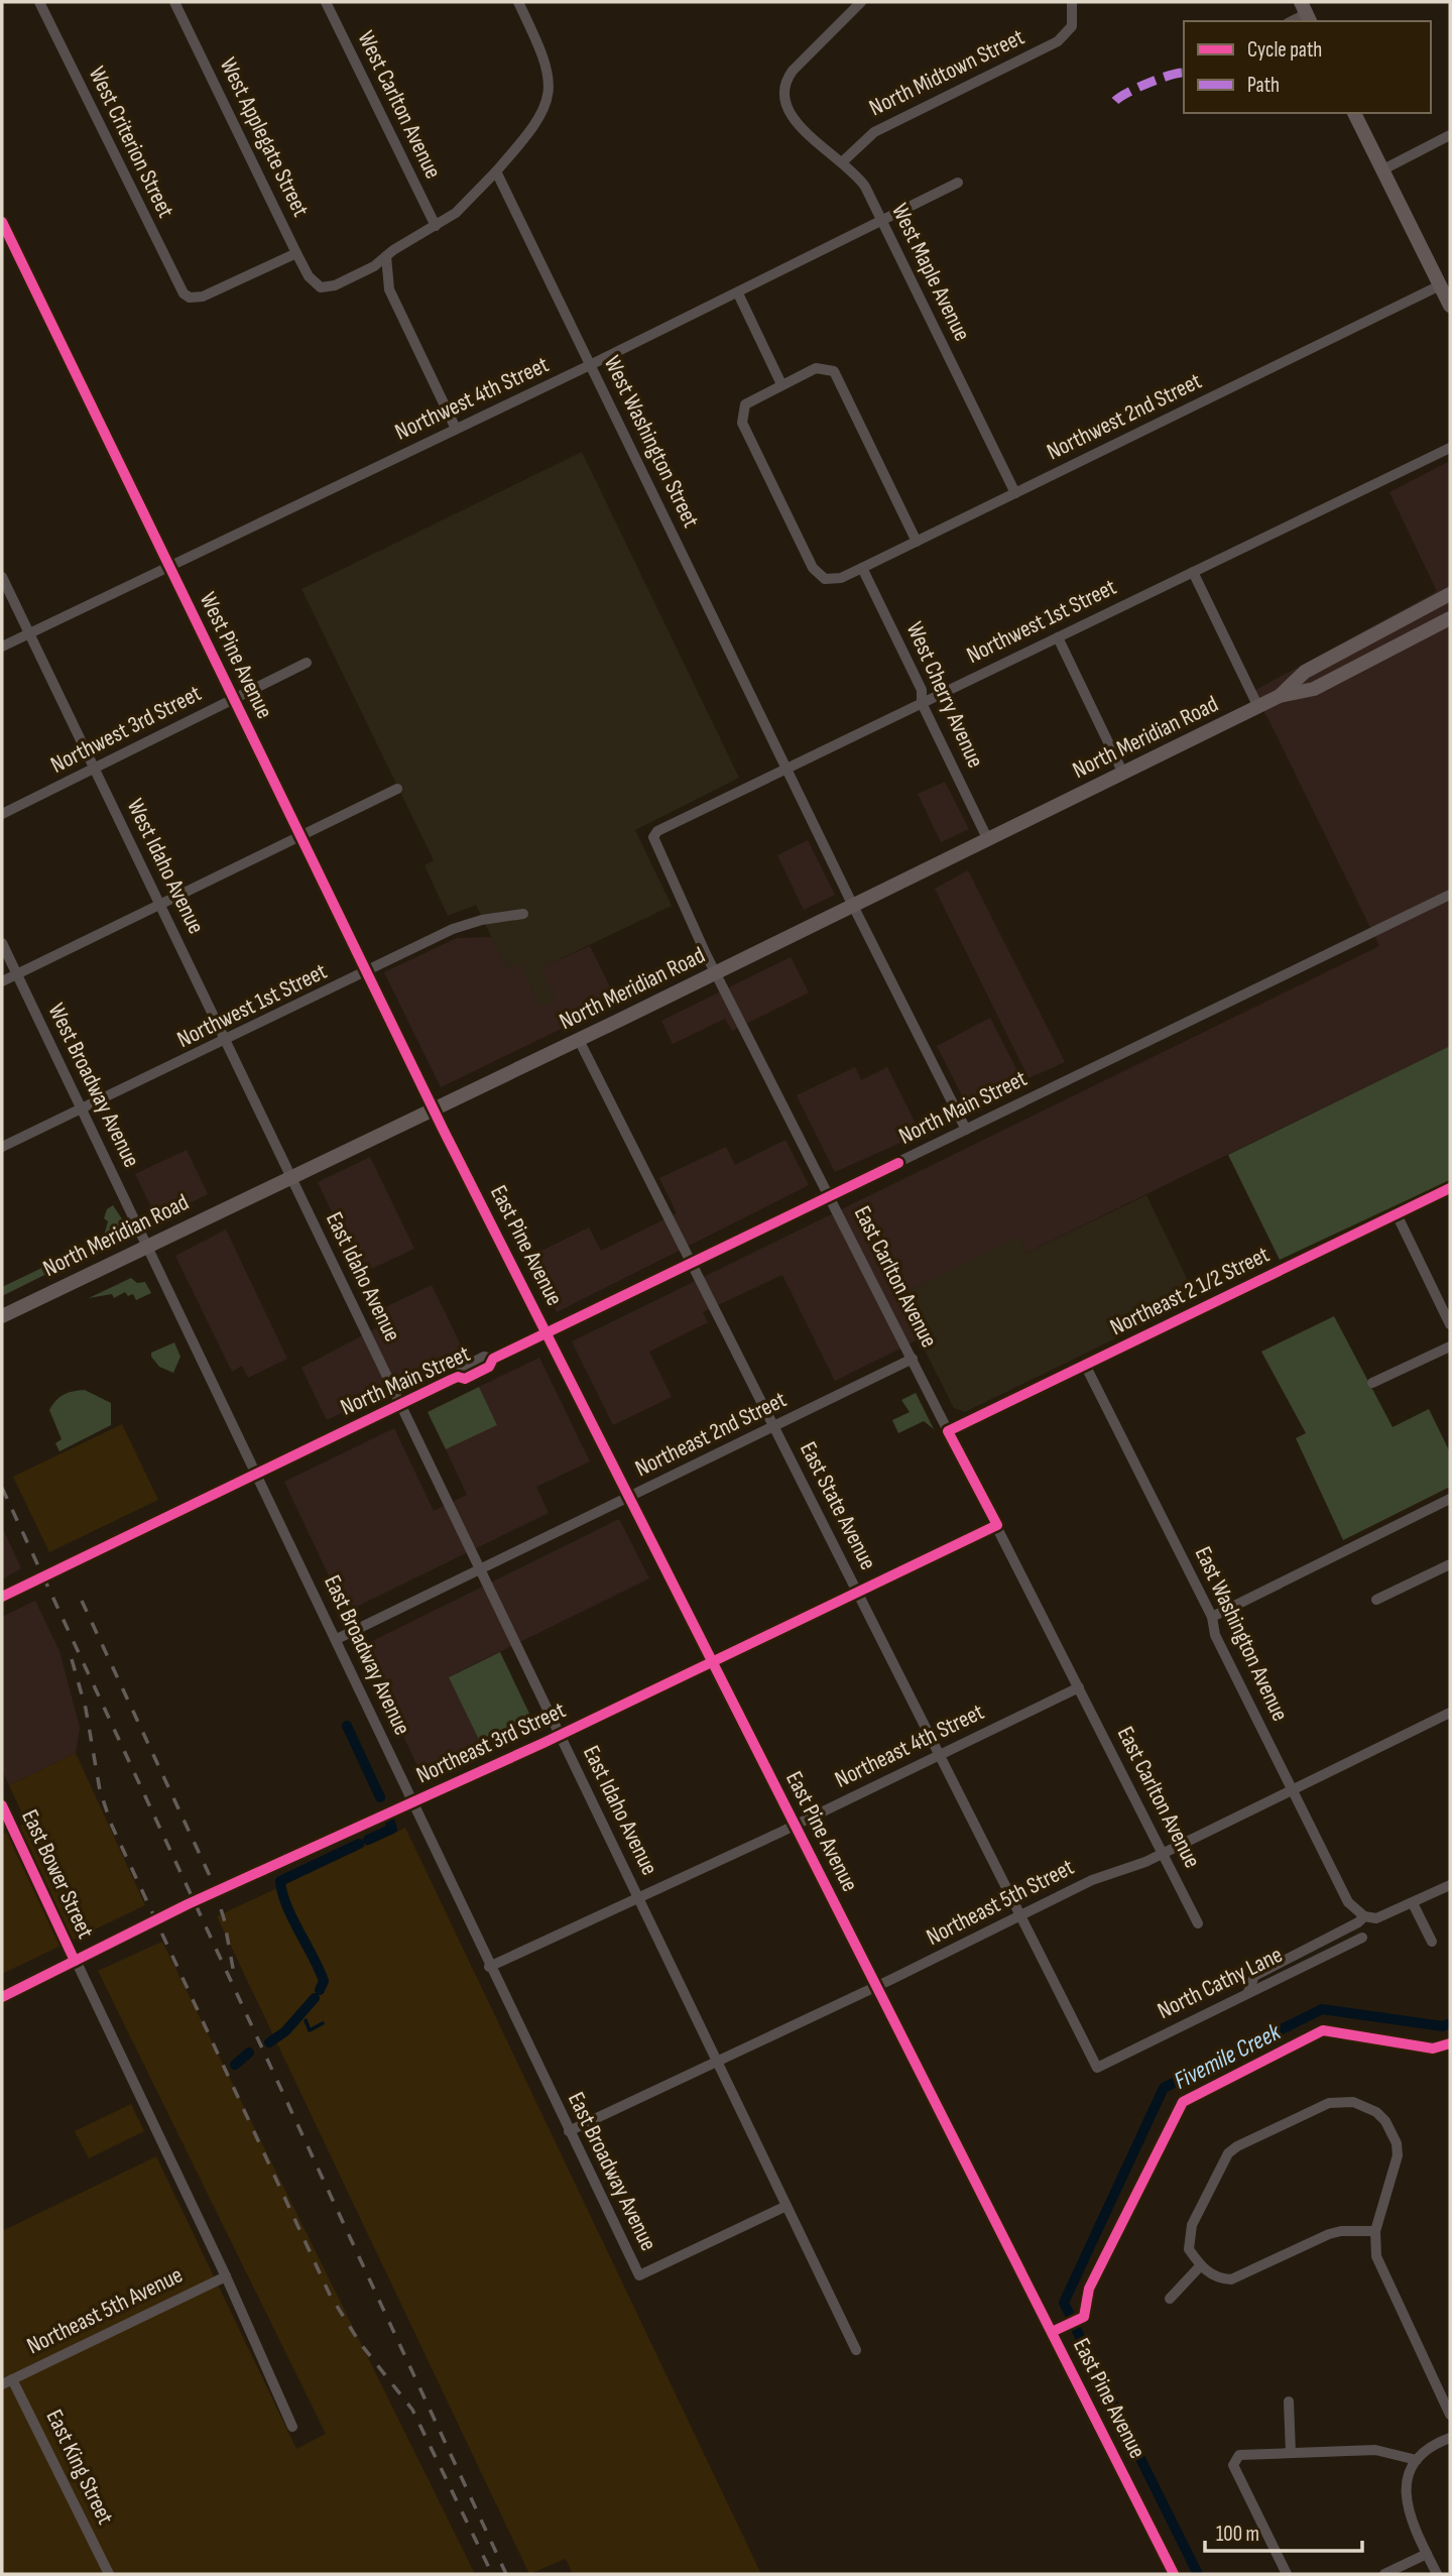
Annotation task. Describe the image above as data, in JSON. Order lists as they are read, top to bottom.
{
  "streets": {
    "main road": ["North Meridian Road"],
    "street": [
      "North Midtown Street",
      "West Carlton Avenue",
      "West Applegate Street",
      "West Criterion Street",
      "West Maple Avenue",
      "Northwest 4th Street",
      "Northwest 2nd Street",
      "West Washington Street",
      "Northwest 1st Street",
      "West Pine Avenue",
      "West Cherry Avenue",
      "Northwest 3rd Street",
      "West Idaho Avenue",
      "West Broadway Avenue",
      "North Main Street",
      "East Pine Avenue",
      "East Idaho Avenue",
      "East Carlton Avenue",
      "Northeast 2 1/2 Street",
      "Northeast 2nd Street",
      "East State Avenue",
      "East Washington Avenue",
      "East Broadway Avenue",
      "Northeast 3rd Street",
      "Northeast 4th Street",
      "East Bower Street",
      "Northeast 5th Street",
      "North Cathy Lane",
      "Northeast 5th Avenue",
      "East King Street"
    ]
  },
  "crossings": [
    ["North Midtown Street", "West Maple Avenue"],
    ["West Applegate Street", "West Criterion Street"],
    ["West Maple Avenue", "Northwest 4th Street"],
    ["West Maple Avenue", "Northwest 2nd Street"],
    ["Northwest 4th Street", "West Washington Street"],
    ["Northwest 4th Street", "West Pine Avenue"],
    ["Northwest 4th Street", "West Idaho Avenue"],
    ["Northwest 2nd Street", "West Cherry Avenue"],
    ["West Washington Street", "Northwest 1st Street"],
    ["West Washington Street", "North Meridian Road"],
    ["Northwest 1st Street", "West Pine Avenue"],
    ["Northwest 1st Street", "West Cherry Avenue"],
    ["Northwest 1st Street", "North Meridian Road"],
    ["Northwest 1st Street", "West Idaho Avenue"],
    ["Northwest 1st Street", "West Broadway Avenue"],
    ["Northwest 1st Street", "East Carlton Avenue"],
    ["West Pine Avenue", "Northwest 3rd Street"],
    ["West Pine Avenue", "North Meridian Road"],
    ["West Pine Avenue", "East Pine Avenue"],
    ["West Cherry Avenue", "North Meridian Road"],
    ["Northwest 3rd Street", "West Idaho Avenue"],
    ["North Meridian Road", "West Idaho Avenue"],
    ["North Meridian Road", "West Broadway Avenue"],
    ["North Meridian Road", "East Pine Avenue"],
    ["North Meridian Road", "East Idaho Avenue"],
    ["North Meridian Road", "East Carlton Avenue"],
    ["North Meridian Road", "East State Avenue"],
    ["North Meridian Road", "East Broadway Avenue"],
    ["West Idaho Avenue", "East Idaho Avenue"],
    ["West Broadway Avenue", "East Broadway Avenue"],
    ["North Main Street", "East Pine Avenue"],
    ["North Main Street", "East Idaho Avenue"],
    ["North Main Street", "East Carlton Avenue"],
    ["North Main Street", "East State Avenue"],
    ["North Main Street", "East Broadway Avenue"],
    ["East Pine Avenue", "Northeast 2nd Street"],
    ["East Pine Avenue", "Northeast 3rd Street"],
    ["East Pine Avenue", "Northeast 4th Street"],
    ["East Pine Avenue", "Northeast 5th Street"],
    ["East Idaho Avenue", "Northeast 2nd Street"],
    ["East Idaho Avenue", "East Broadway Avenue"],
    ["East Idaho Avenue", "Northeast 3rd Street"],
    ["East Idaho Avenue", "Northeast 4th Street"],
    ["East Idaho Avenue", "Northeast 5th Street"],
    ["East Carlton Avenue", "Northeast 2 1/2 Street"],
    ["East Carlton Avenue", "Northeast 2nd Street"],
    ["East Carlton Avenue", "Northeast 3rd Street"],
    ["East Carlton Avenue", "Northeast 4th Street"],
    ["East Carlton Avenue", "Northeast 5th Street"],
    ["Northeast 2 1/2 Street", "East Washington Avenue"],
    ["Northeast 2nd Street", "East State Avenue"],
    ["Northeast 2nd Street", "East Broadway Avenue"],
    ["East State Avenue", "Northeast 3rd Street"],
    ["East State Avenue", "Northeast 4th Street"],
    ["East State Avenue", "Northeast 5th Street"],
    ["East State Avenue", "North Cathy Lane"],
    ["East Washington Avenue", "Northeast 5th Street"],
    ["East Broadway Avenue", "Northeast 3rd Street"],
    ["East Broadway Avenue", "Northeast 4th Street"],
    ["East Broadway Avenue", "Northeast 5th Street"],
    ["Northeast 3rd Street", "East Bower Street"],
    ["East Bower Street", "Northeast 5th Avenue"],
    ["Northeast 5th Avenue", "East King Street"]
  ],
  "water": ["Fivemile Creek"],
  "legend": ["Cycle path", "Path"],
  "scale_bar": "100 m"
}
